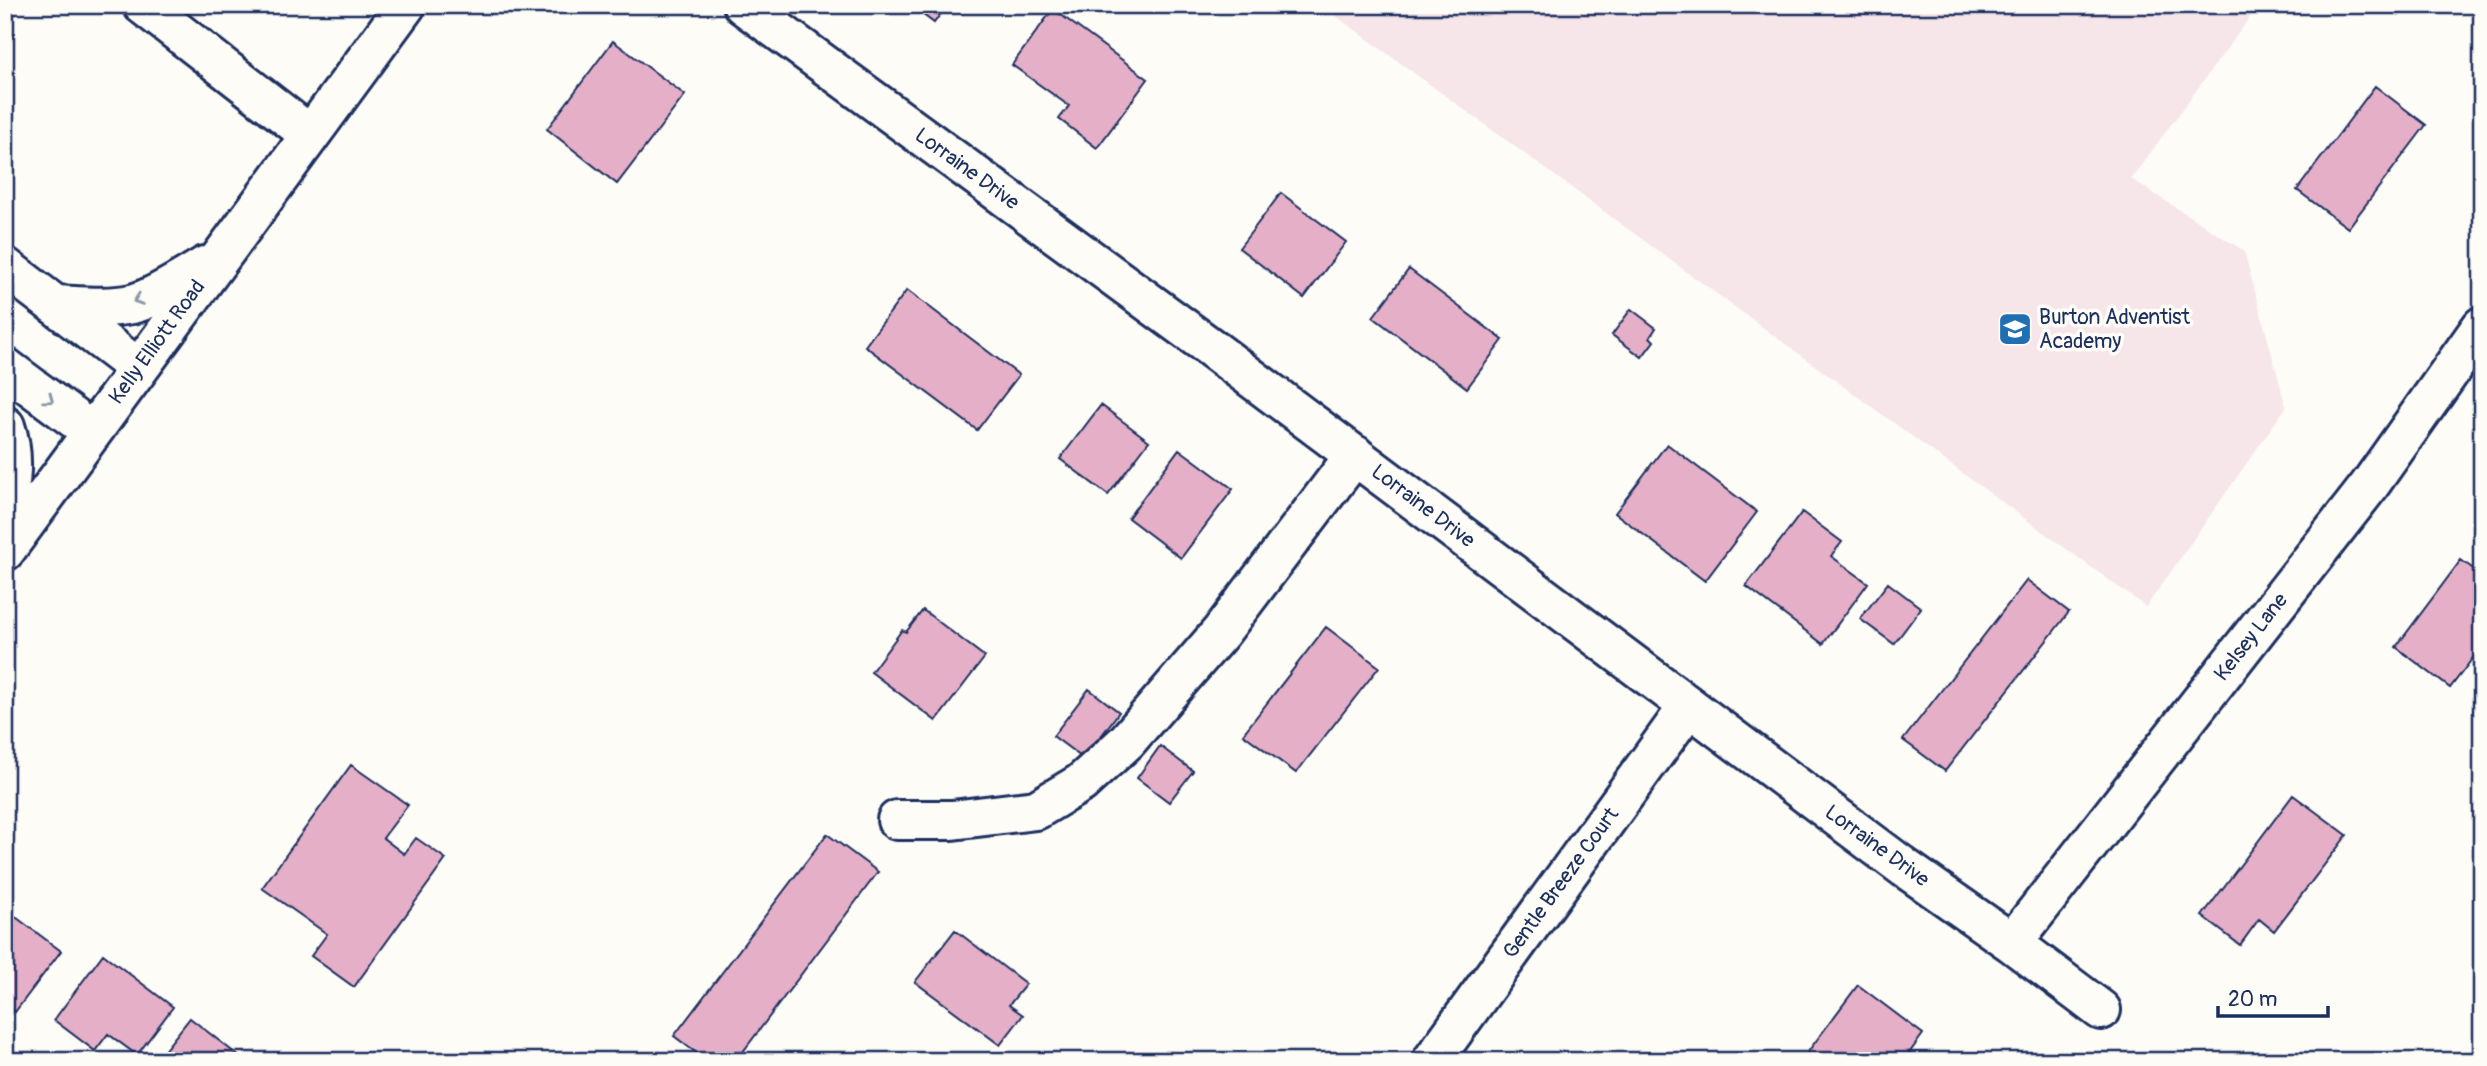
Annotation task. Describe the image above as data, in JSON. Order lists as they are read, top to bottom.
{
  "streets": {
    "street": [
      "Lorraine Drive",
      "Kelly Elliott Road",
      "Kelsey Lane",
      "Gentle Breeze Court"
    ]
  },
  "crossings": [
    ["Lorraine Drive", "Kelsey Lane"],
    ["Lorraine Drive", "Gentle Breeze Court"]
  ],
  "places": {
    "school or university": ["Burton Adventist Academy"]
  },
  "scale_bar": "20 m"
}
